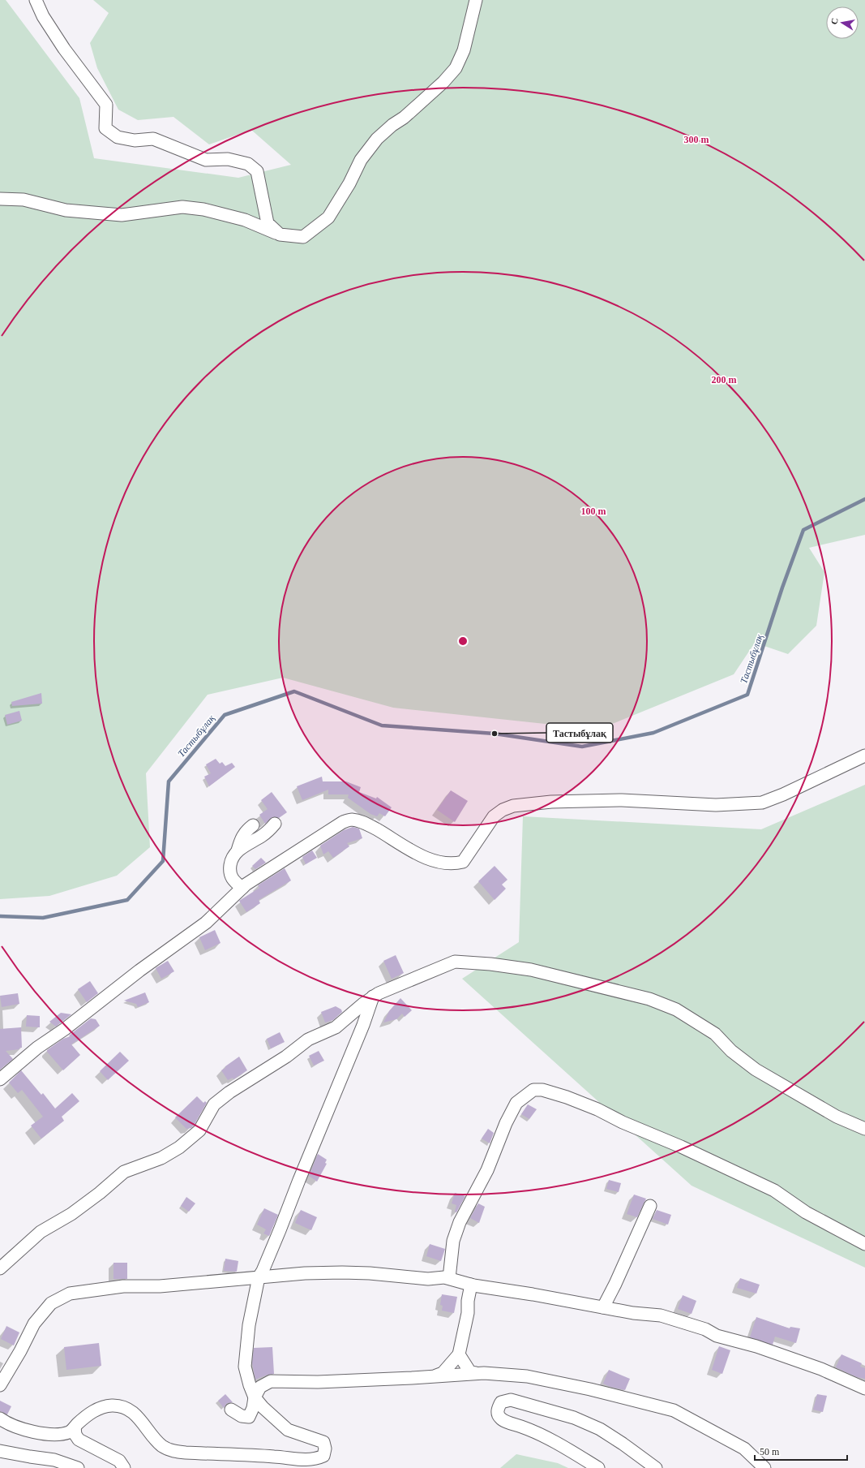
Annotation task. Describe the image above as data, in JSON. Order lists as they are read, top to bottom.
{
  "water": ["Тастыбұлақ"],
  "places": ["Тастыбұлақ"],
  "scale_bar": "50 m",
  "north": "left",
  "rings": ["300 m", "200 m", "100 m"]
}
